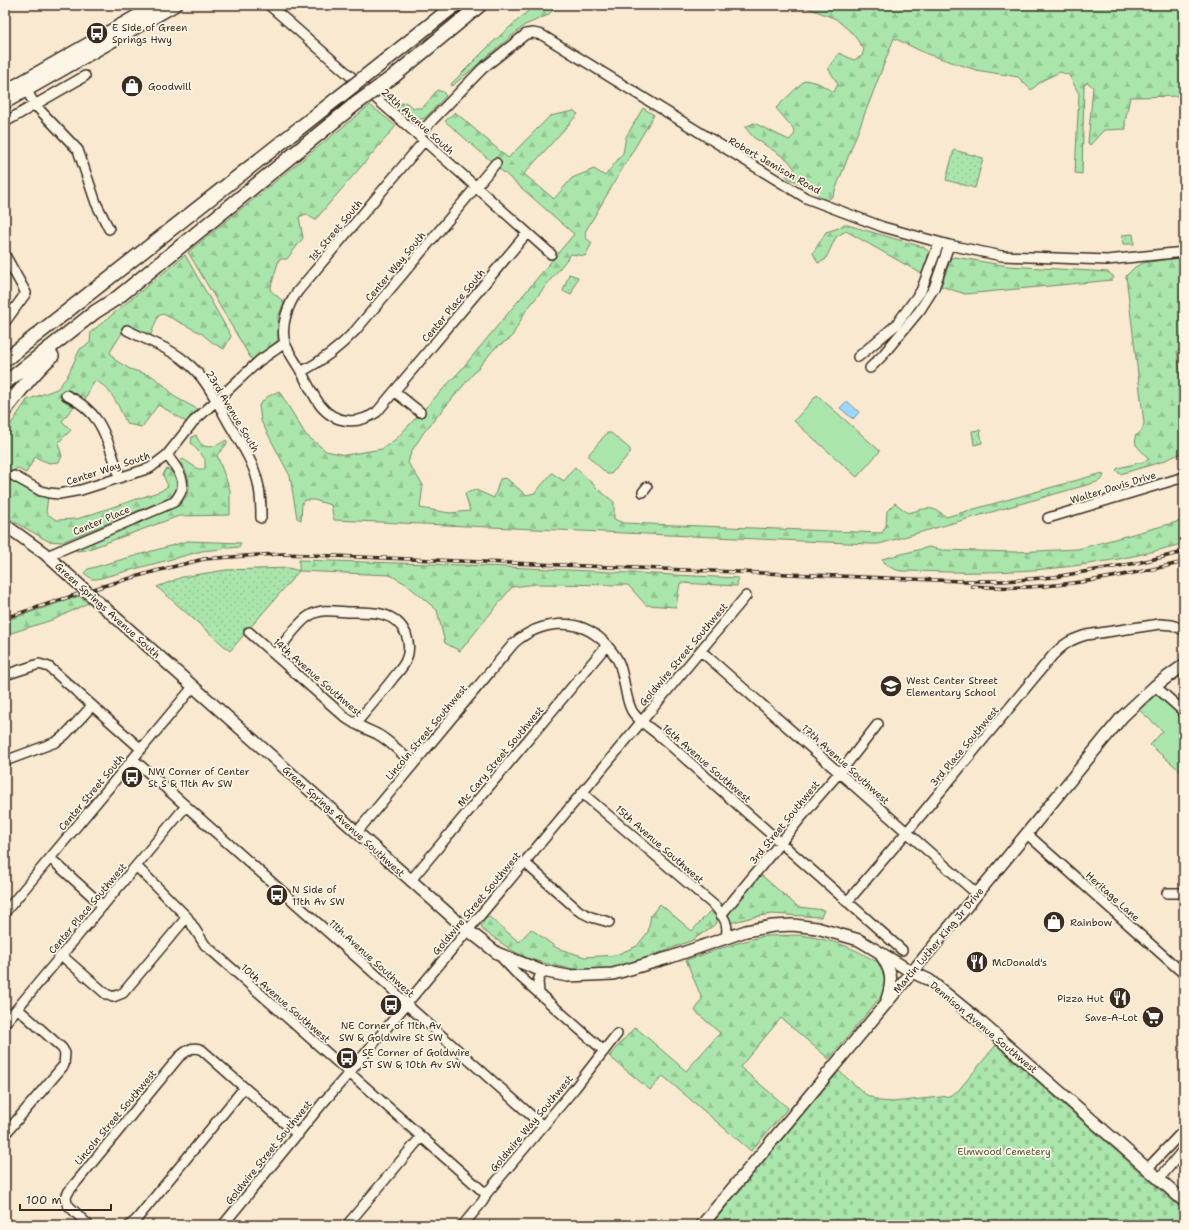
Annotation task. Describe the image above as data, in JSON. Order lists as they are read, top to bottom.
{
  "streets": {
    "main road": [
      "Green Springs Avenue South",
      "Green Springs Avenue Southwest",
      "Martin Luther King Jr Drive",
      "Dennison Avenue Southwest"
    ],
    "street": [
      "24th Avenue South",
      "Robert Jemison Road",
      "1st Street South",
      "Center Way South",
      "Center Place South",
      "23rd Avenue South",
      "Walter Davis Drive",
      "Center Place",
      "Goldwire Street Southwest",
      "14th Avenue Southwest",
      "Lincoln Street Southwest",
      "3rd Place Southwest",
      "Mc Cary Street Southwest",
      "16th Avenue Southwest",
      "17th Avenue Southwest",
      "Center Street South",
      "3rd Street Southwest",
      "15th Avenue Southwest",
      "Heritage Lane",
      "Center Place Southwest",
      "11th Avenue Southwest",
      "10th Avenue Southwest",
      "Goldwire Way Southwest"
    ]
  },
  "crossings": [
    ["24th Avenue South", "Robert Jemison Road"],
    ["24th Avenue South", "1st Street South"],
    ["24th Avenue South", "Center Way South"],
    ["24th Avenue South", "Center Place South"],
    ["Robert Jemison Road", "1st Street South"],
    ["1st Street South", "Center Way South"],
    ["1st Street South", "Center Place South"],
    ["Center Way South", "Center Place South"],
    ["Center Way South", "23rd Avenue South"],
    ["Center Way South", "Center Place"],
    ["Center Place", "Green Springs Avenue South"],
    ["Green Springs Avenue South", "Center Street South"],
    ["Green Springs Avenue South", "Green Springs Avenue Southwest"],
    ["Goldwire Street Southwest", "16th Avenue Southwest"],
    ["Goldwire Street Southwest", "17th Avenue Southwest"],
    ["Goldwire Street Southwest", "Green Springs Avenue Southwest"],
    ["Goldwire Street Southwest", "15th Avenue Southwest"],
    ["Goldwire Street Southwest", "11th Avenue Southwest"],
    ["Goldwire Street Southwest", "10th Avenue Southwest"],
    ["14th Avenue Southwest", "Lincoln Street Southwest"],
    ["Lincoln Street Southwest", "16th Avenue Southwest"],
    ["Lincoln Street Southwest", "Green Springs Avenue Southwest"],
    ["3rd Place Southwest", "16th Avenue Southwest"],
    ["3rd Place Southwest", "17th Avenue Southwest"],
    ["Mc Cary Street Southwest", "16th Avenue Southwest"],
    ["Mc Cary Street Southwest", "Green Springs Avenue Southwest"],
    ["16th Avenue Southwest", "3rd Street Southwest"],
    ["17th Avenue Southwest", "3rd Street Southwest"],
    ["17th Avenue Southwest", "Martin Luther King Jr Drive"],
    ["Center Street South", "Green Springs Avenue Southwest"],
    ["Center Street South", "11th Avenue Southwest"],
    ["Green Springs Avenue Southwest", "Dennison Avenue Southwest"],
    ["Green Springs Avenue Southwest", "Goldwire Way Southwest"],
    ["3rd Street Southwest", "15th Avenue Southwest"],
    ["Heritage Lane", "Martin Luther King Jr Drive"],
    ["Center Place Southwest", "11th Avenue Southwest"],
    ["Center Place Southwest", "10th Avenue Southwest"],
    ["Martin Luther King Jr Drive", "Dennison Avenue Southwest"],
    ["11th Avenue Southwest", "Goldwire Way Southwest"],
    ["10th Avenue Southwest", "Goldwire Way Southwest"]
  ],
  "parks": ["Elmwood Cemetery"],
  "places": {
    "bus stop": [
      "E Side of Green Springs Hwy",
      "NW Corner of Center St S & 11th Av SW",
      "N Side of 11th Av SW",
      "NE Corner of 11th Av SW & Goldwire St SW",
      "SE Corner of Goldwire ST SW & 10th Av SW"
    ],
    "shop": ["Goodwill", "Rainbow"],
    "school or university": ["West Center Street Elementary School"],
    "restaurant": ["McDonald's", "Pizza Hut"],
    "supermarket": ["Save-A-Lot"]
  },
  "scale_bar": "100 m"
}
